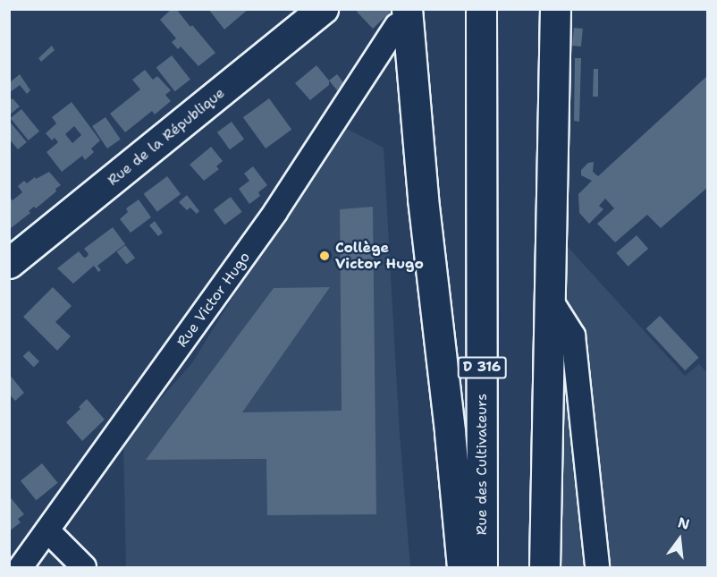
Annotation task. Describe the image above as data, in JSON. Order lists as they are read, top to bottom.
{
  "streets": {
    "main road": ["Rue de la République", "D 316", "Rue des Cultivateurs"],
    "street": ["Rue Victor Hugo"]
  },
  "places": ["Collège Victor Hugo"],
  "north": "top"
}
